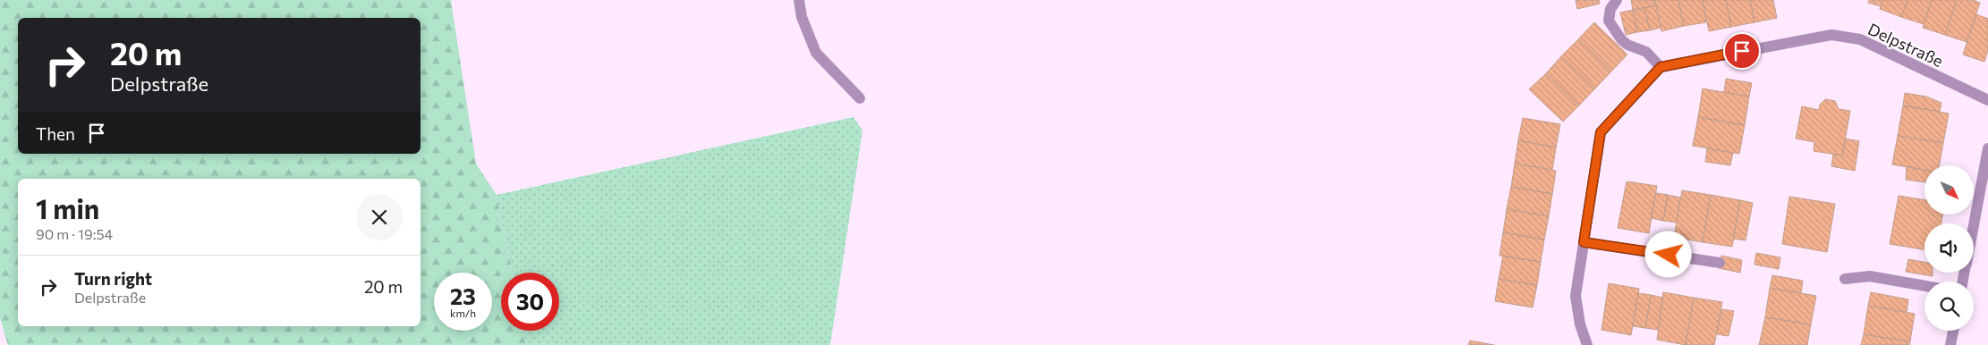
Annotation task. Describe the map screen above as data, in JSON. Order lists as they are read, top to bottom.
{
  "streets": {
    "street": ["Delpstraße"]
  },
  "north": "bottom right",
  "page": {
    "turn": ["20 m", "Delpstraße"],
    "then": "Then",
    "heading": ["1 min", "90 m · 19:54"],
    "list": [
      {
        "name": "Turn right",
        "note": "Delpstraße",
        "value": "20 m"
      }
    ],
    "speed": "23 km/h",
    "limit": "30"
  }
}
